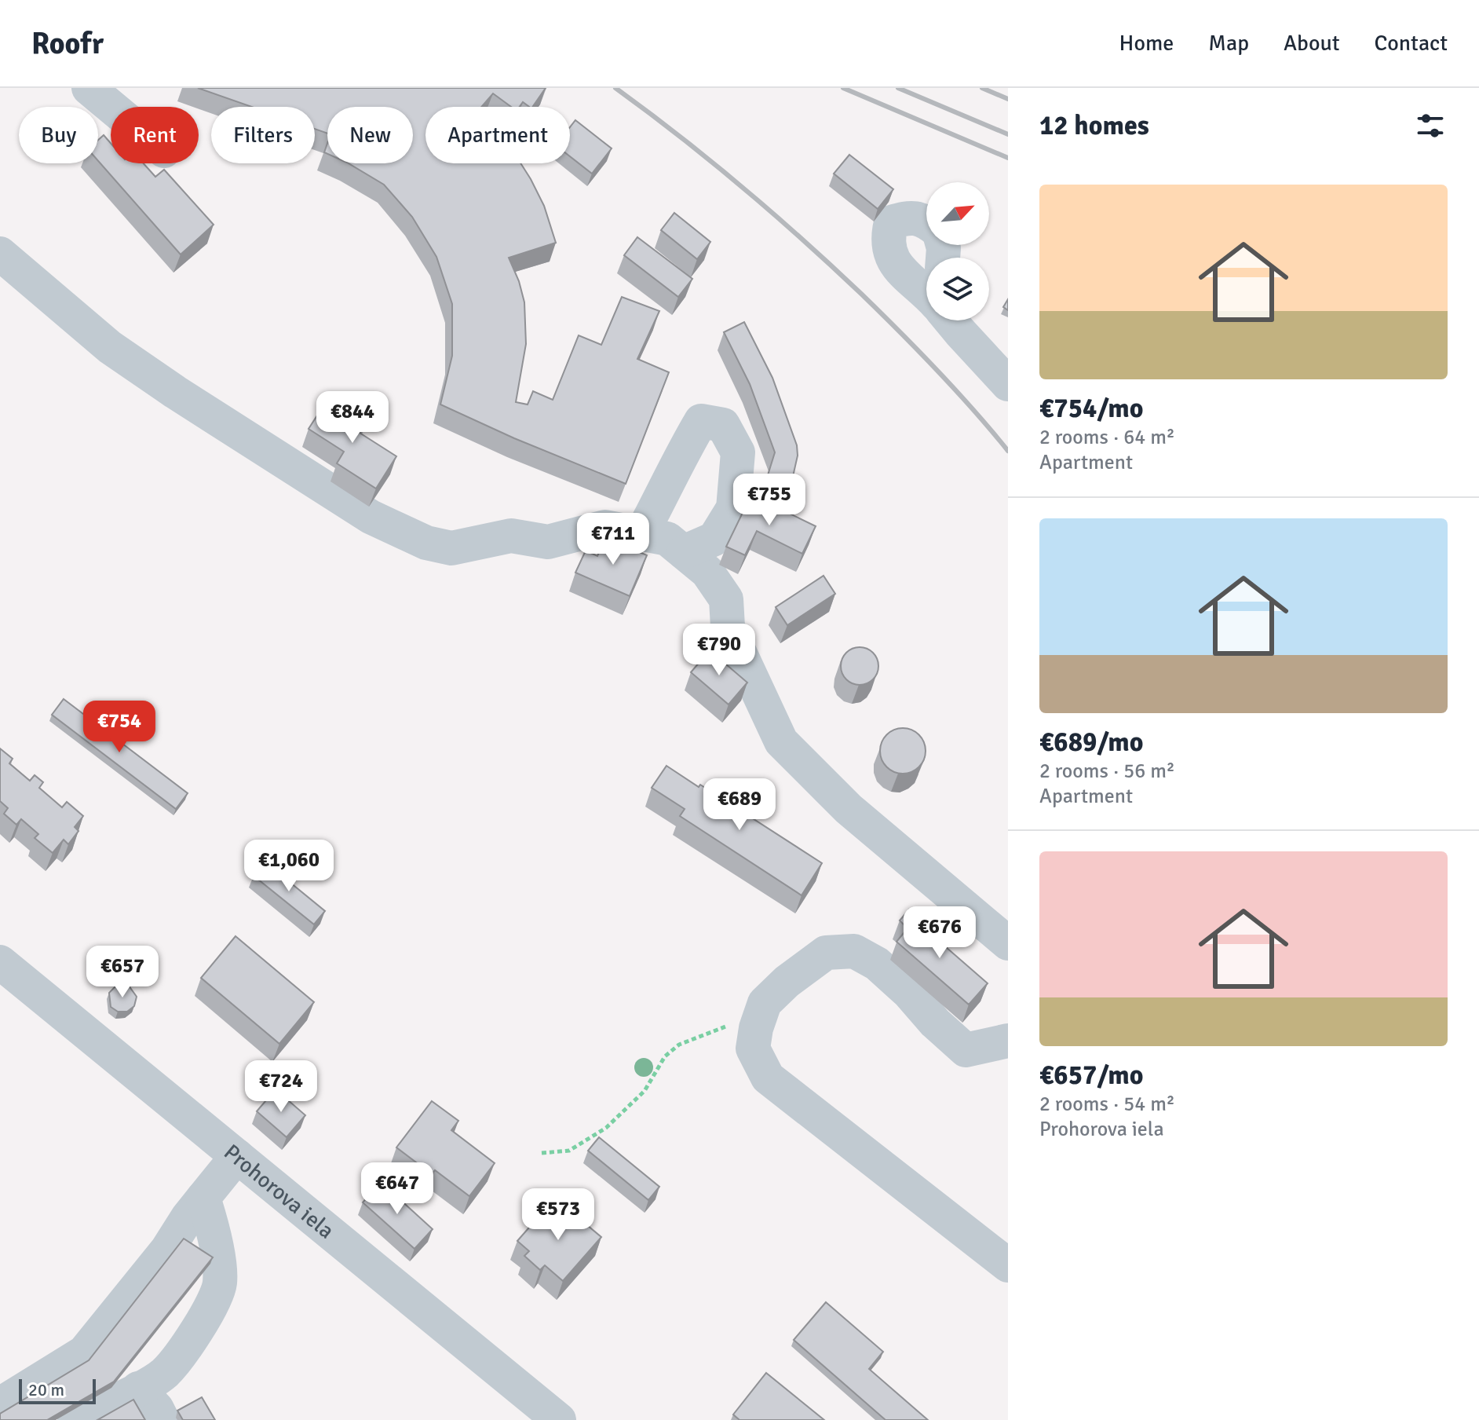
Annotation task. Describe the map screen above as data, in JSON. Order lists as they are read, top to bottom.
{
  "streets": {
    "street": ["Prohorova iela"]
  },
  "scale_bar": "20 m",
  "north": "top right",
  "page": {
    "header": "Roofr",
    "nav": [
      "Home",
      "Map",
      "About",
      "Contact"
    ],
    "heading": "12 homes",
    "chip": [
      "Buy",
      "Rent",
      "Filters",
      "New",
      "Apartment"
    ],
    "list": [
      {
        "name": "€754/mo",
        "note": "2 rooms · 64 m² · Apartment"
      },
      {
        "name": "€689/mo",
        "note": "2 rooms · 56 m² · Apartment"
      },
      {
        "name": "€657/mo",
        "note": "2 rooms · 54 m² · Prohorova iela"
      }
    ],
    "price": [
      "€844",
      "€755",
      "€711",
      "€790",
      "€754",
      "€689",
      "€1,060",
      "€676",
      "€657",
      "€724",
      "€647",
      "€573"
    ],
    "scale": "20 m"
  }
}
